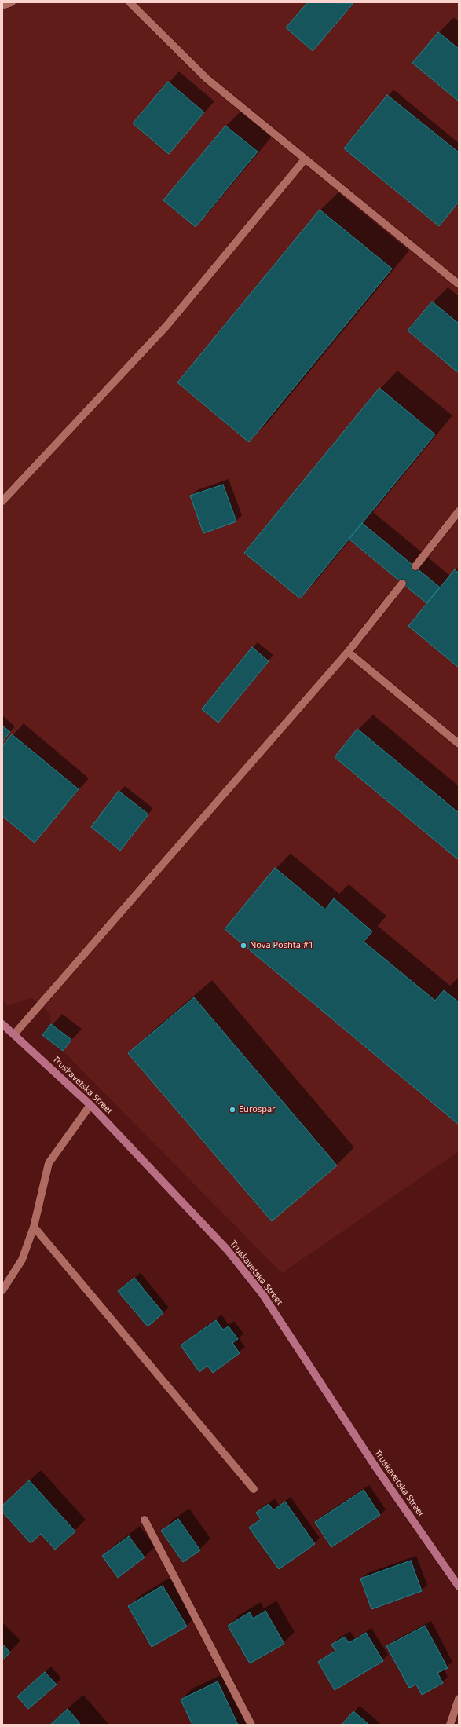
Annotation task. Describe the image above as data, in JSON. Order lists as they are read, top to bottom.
{
  "streets": {
    "main road": ["Truskavetska Street"]
  },
  "places": ["Nova Poshta #1", "Eurospar"]
}
